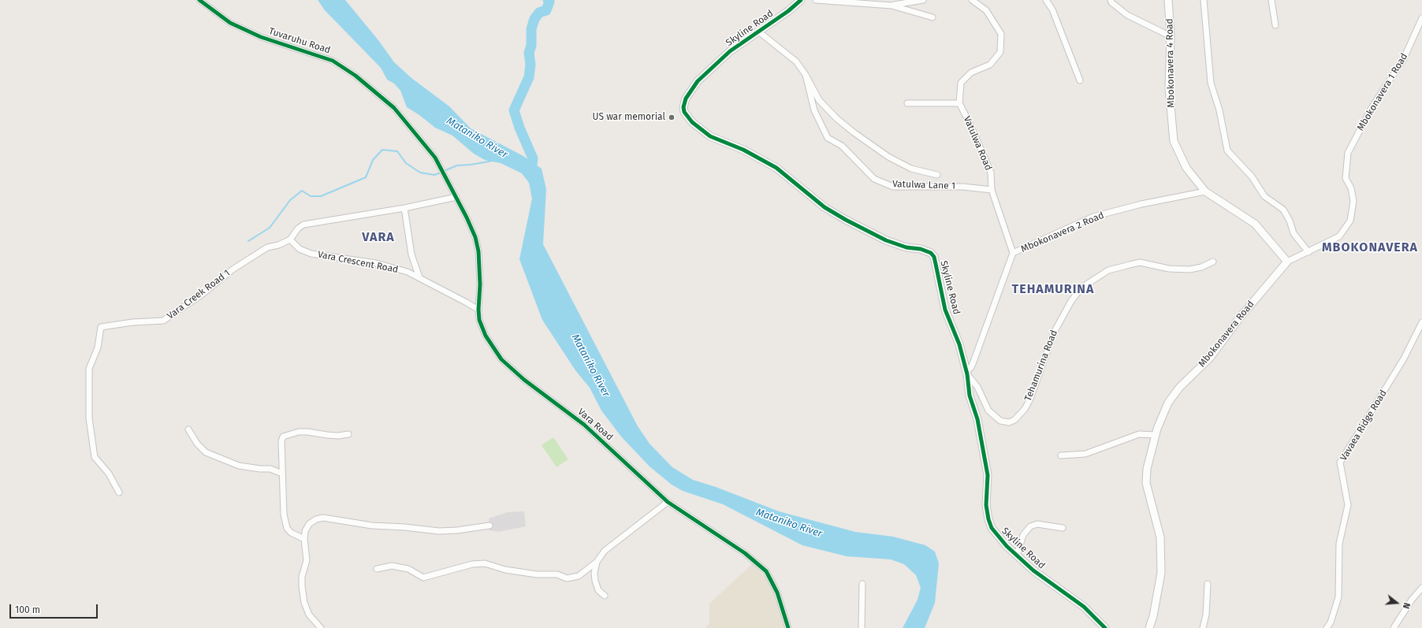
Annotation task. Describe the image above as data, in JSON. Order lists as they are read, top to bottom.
{
  "streets": {
    "street": [
      "Skyline Road",
      "Tuvaruhu Road",
      "Mbokonavera 4 Road",
      "Mbokonavera 1 Road",
      "Vatulwa Road",
      "Vatulwa Lane 1",
      "Mbokonavera 2 Road",
      "Vara Crescent Road",
      "Vara Creek Road 1",
      "Mbokonavera Road",
      "Tehamurina Road",
      "Vara Road",
      "Vavaea Ridge Road"
    ]
  },
  "crossings": [
    ["Skyline Road", "Mbokonavera 2 Road"],
    ["Skyline Road", "Tehamurina Road"],
    ["Tuvaruhu Road", "Vara Creek Road 1"],
    ["Tuvaruhu Road", "Vara Road"],
    ["Mbokonavera 4 Road", "Mbokonavera 2 Road"],
    ["Mbokonavera 1 Road", "Mbokonavera Road"],
    ["Vatulwa Road", "Vatulwa Lane 1"],
    ["Vatulwa Road", "Mbokonavera 2 Road"],
    ["Mbokonavera 2 Road", "Tehamurina Road"],
    ["Vara Crescent Road", "Vara Creek Road 1"],
    ["Vara Crescent Road", "Vara Road"],
    ["Vara Creek Road 1", "Vara Road"]
  ],
  "districts": ["VARA", "MBOKONAVERA", "TEHAMURINA"],
  "water": ["Mataniko River"],
  "places": ["US war memorial"],
  "scale_bar": "100 m",
  "north": "right"
}
